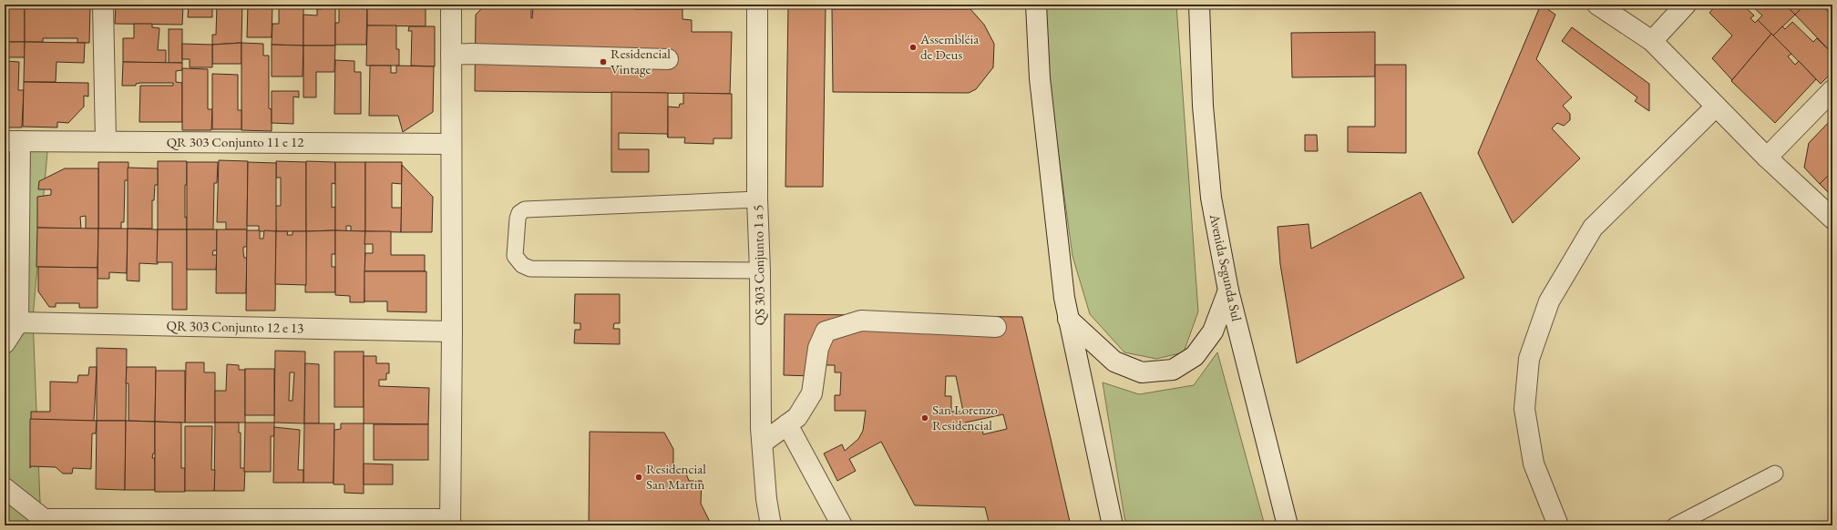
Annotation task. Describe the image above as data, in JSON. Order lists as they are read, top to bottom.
{
  "streets": {
    "street": [
      "QR 303 Conjunto 11 e 12",
      "QS 303 Conjunto 1 a 5",
      "Avenida Segunda Sul",
      "QR 303 Conjunto 12 e 13"
    ]
  },
  "places": [
    "Assembléia de Deus",
    "Residencial Vintage",
    "San Lorenzo Residencial",
    "Residencial San Martin"
  ]
}
